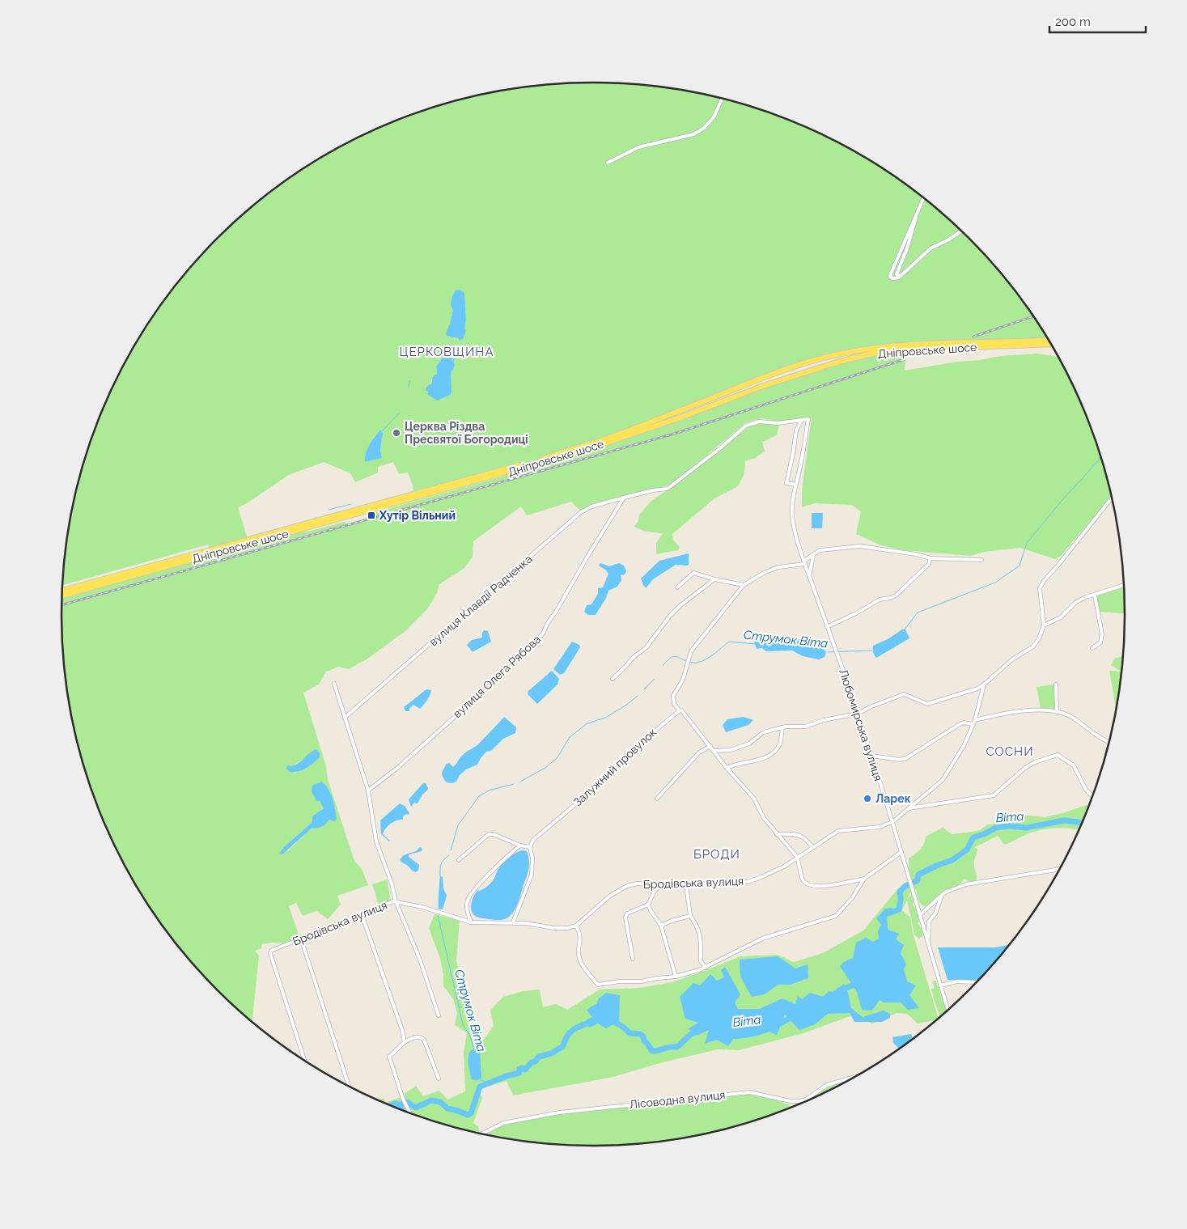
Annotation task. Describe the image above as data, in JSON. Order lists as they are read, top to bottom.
{
  "streets": {
    "main road": ["Дніпровське шосе"],
    "street": [
      "вулиця Клавдії Радченка",
      "вулиця Олега Рябова",
      "Любомирська вулиця",
      "Залужний провулок",
      "Бродівська вулиця",
      "Лісоводна вулиця"
    ]
  },
  "crossings": [
    ["вулиця Клавдії Радченка", "вулиця Олега Рябова"],
    ["вулиця Клавдії Радченка", "Любомирська вулиця"],
    ["Любомирська вулиця", "Бродівська вулиця"]
  ],
  "districts": ["ЦЕРКОВЩИНА", "СОСНИ", "БРОДИ"],
  "water": ["Струмок Віта", "Віта"],
  "places": {
    "other": ["Церква Різдва Пресвятої Богородиці", "Ларек"],
    "transit": ["Хутір Вільний"]
  },
  "scale_bar": "200 m"
}
